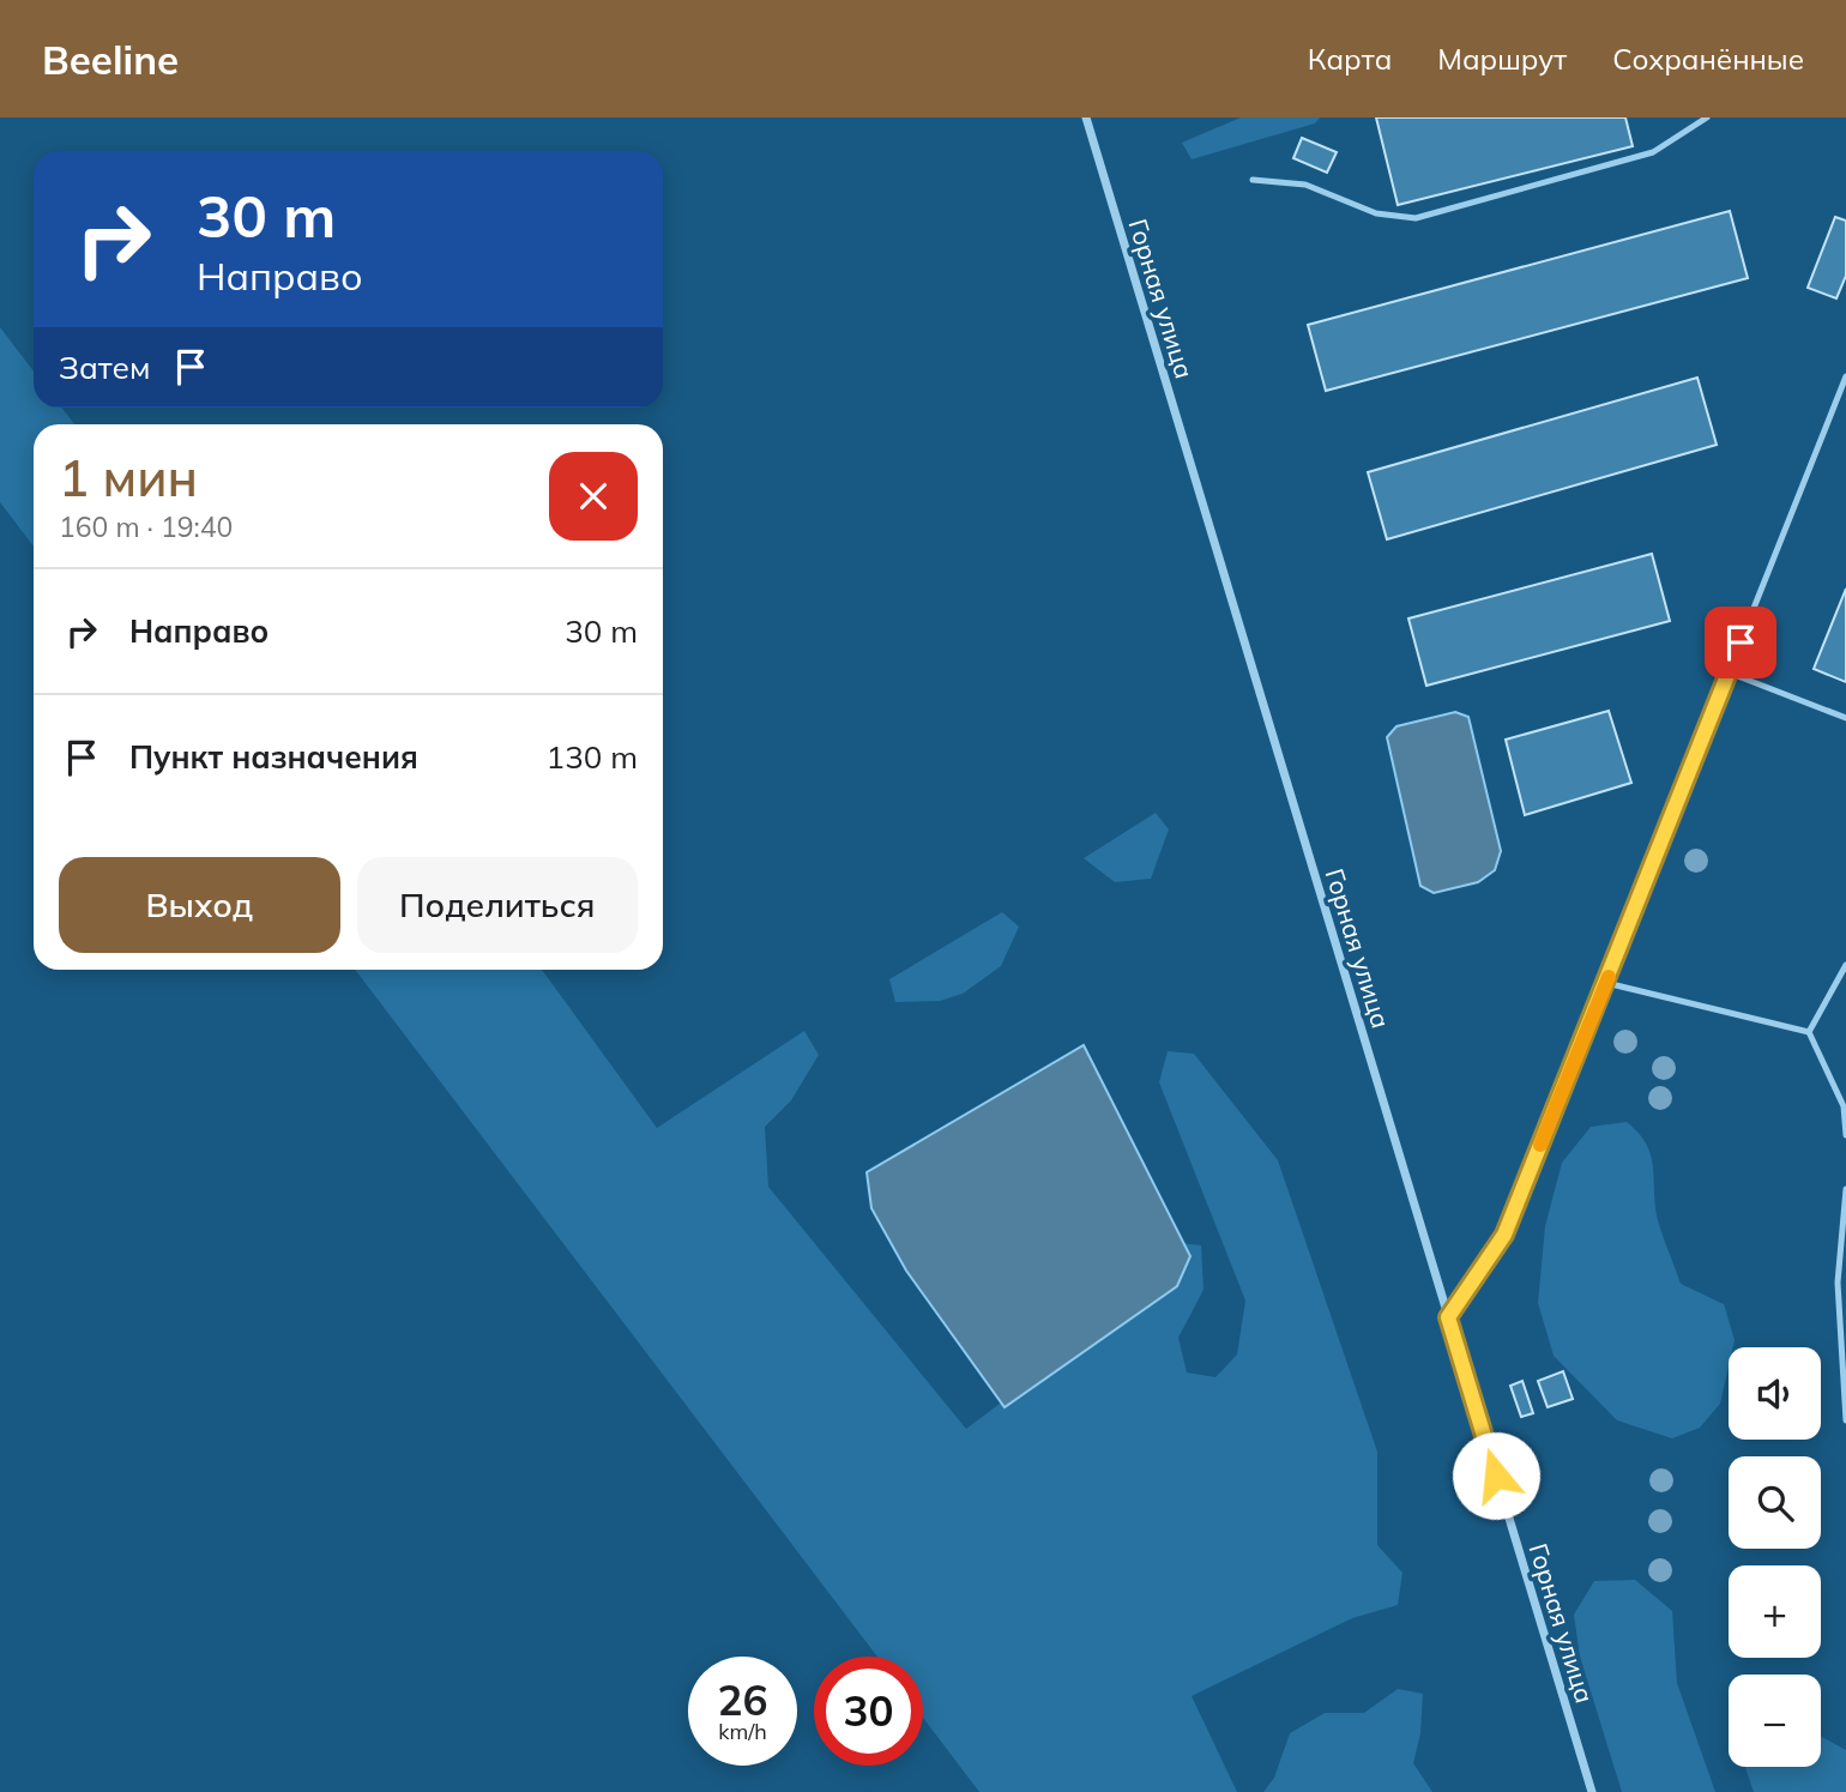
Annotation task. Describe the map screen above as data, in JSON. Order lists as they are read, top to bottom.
{
  "streets": {
    "street": ["Горная улица"]
  },
  "page": {
    "header": "Beeline",
    "nav": ["Карта", "Маршрут", "Сохранённые"],
    "turn": ["30 m", "Направо"],
    "then": "Затем",
    "heading": ["1 мин", "160 m · 19:40"],
    "list": [
      {
        "name": "Направо",
        "value": "30 m"
      },
      {
        "name": "Пункт назначения",
        "value": "130 m"
      }
    ],
    "buttons": ["Выход", "Поделиться"],
    "map_buttons": ["+", "−"],
    "speed": "26 km/h",
    "limit": "30"
  }
}
